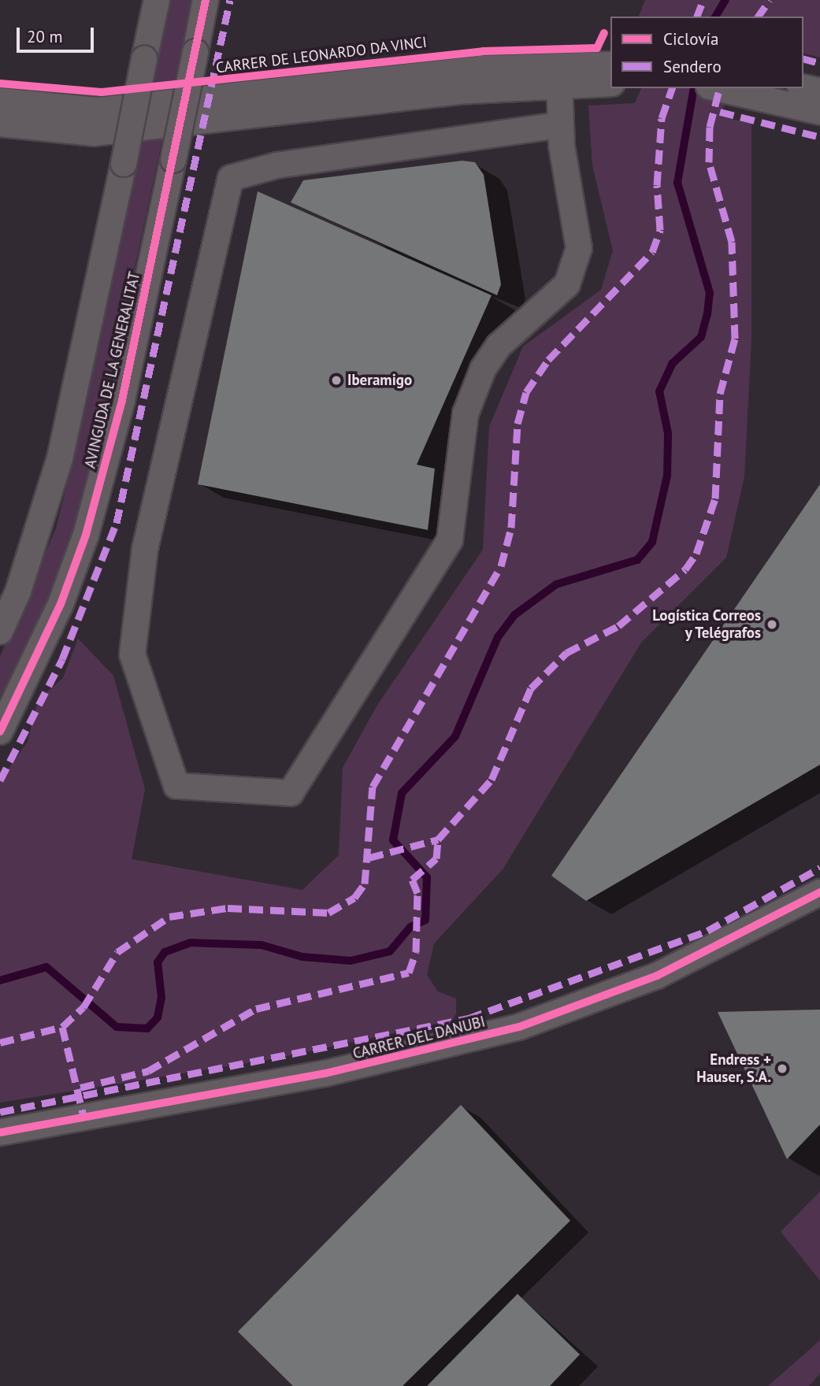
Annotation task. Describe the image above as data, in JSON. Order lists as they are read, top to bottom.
{
  "streets": {
    "street": ["CARRER DE LEONARDO DA VINCI", "AVINGUDA DE LA GENERALITAT", "CARRER DEL DANUBI"]
  },
  "places": ["Iberamigo", "Logística Correos y Telégrafos", "Endress + Hauser, S.A."],
  "legend": ["Ciclovía", "Sendero"],
  "scale_bar": "20 m"
}
